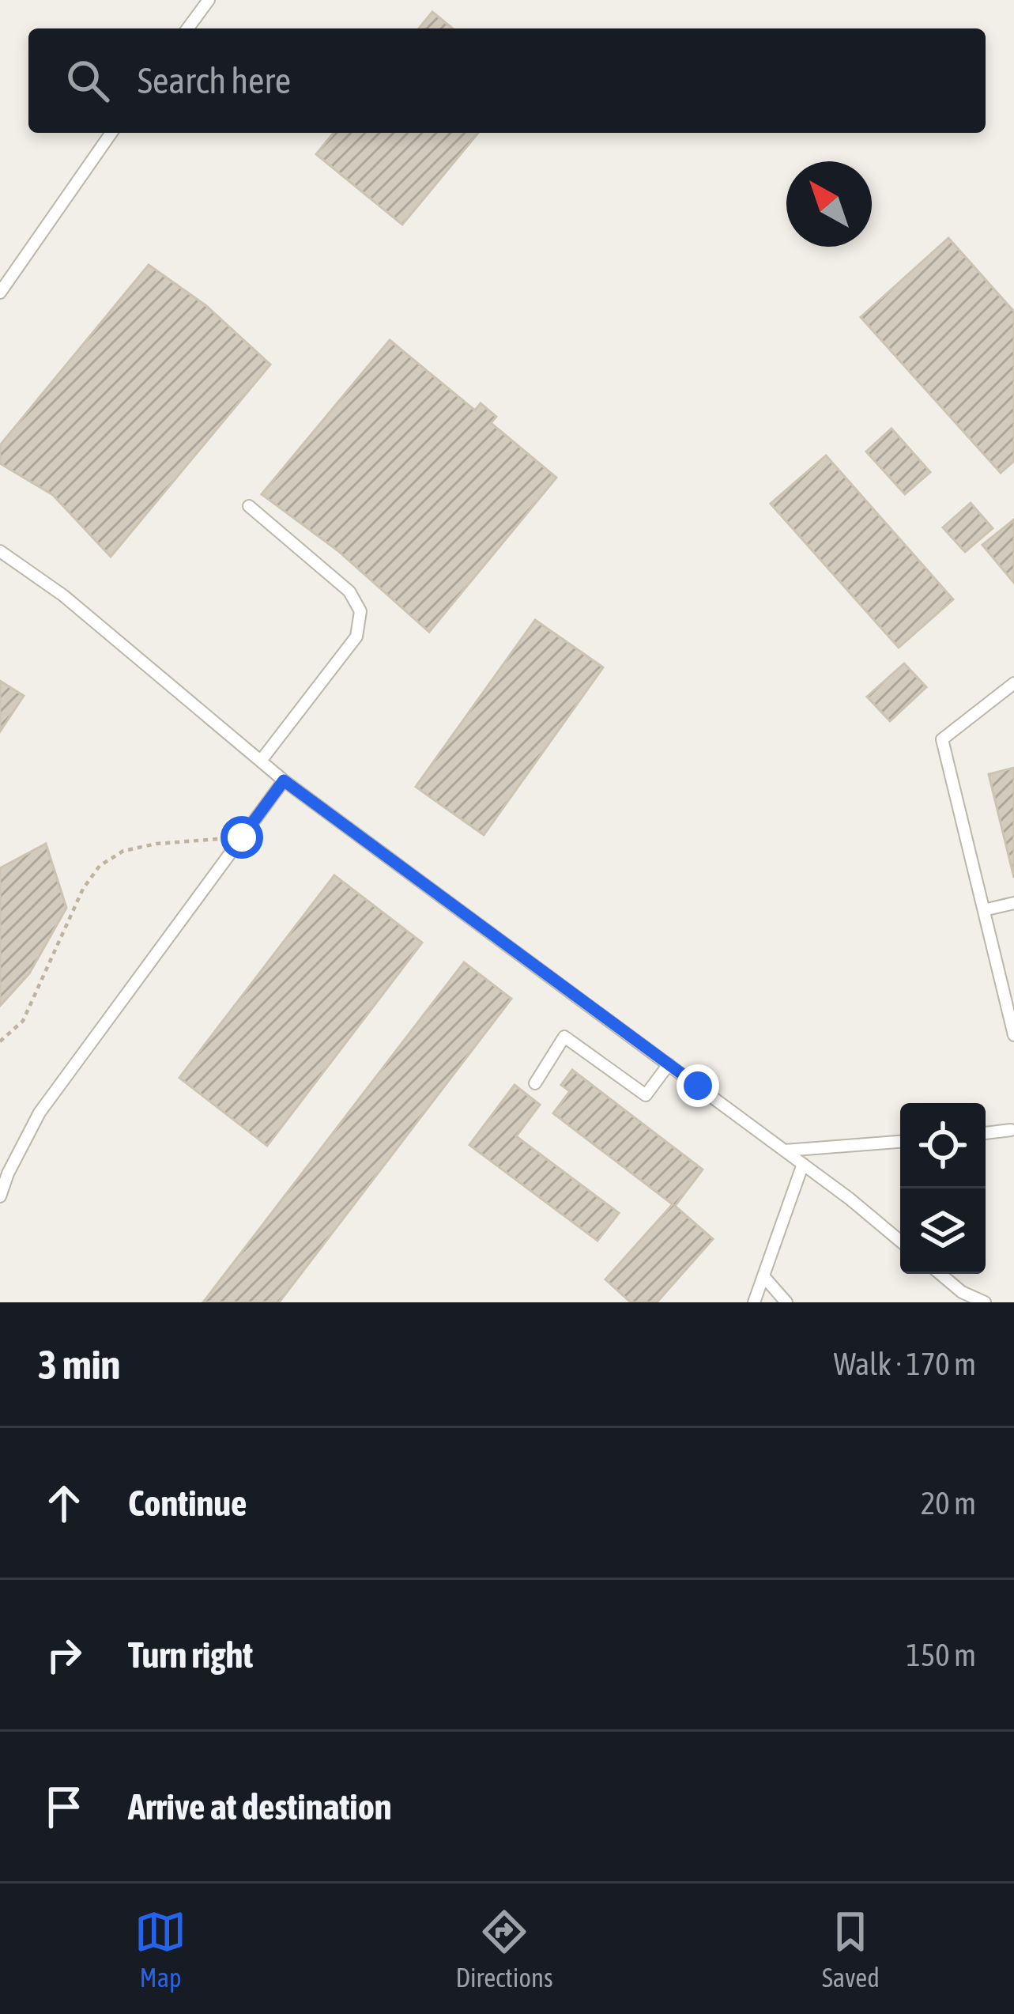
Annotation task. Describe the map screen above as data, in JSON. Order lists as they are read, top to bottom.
{
  "north": "top left",
  "page": {
    "search": "Search here",
    "heading": ["3 min", "Walk · 170 m"],
    "list": [
      ["Continue", "20 m"],
      ["Turn right", "150 m"],
      "Arrive at destination"
    ],
    "nav": ["Map", "Directions", "Saved"]
  }
}
